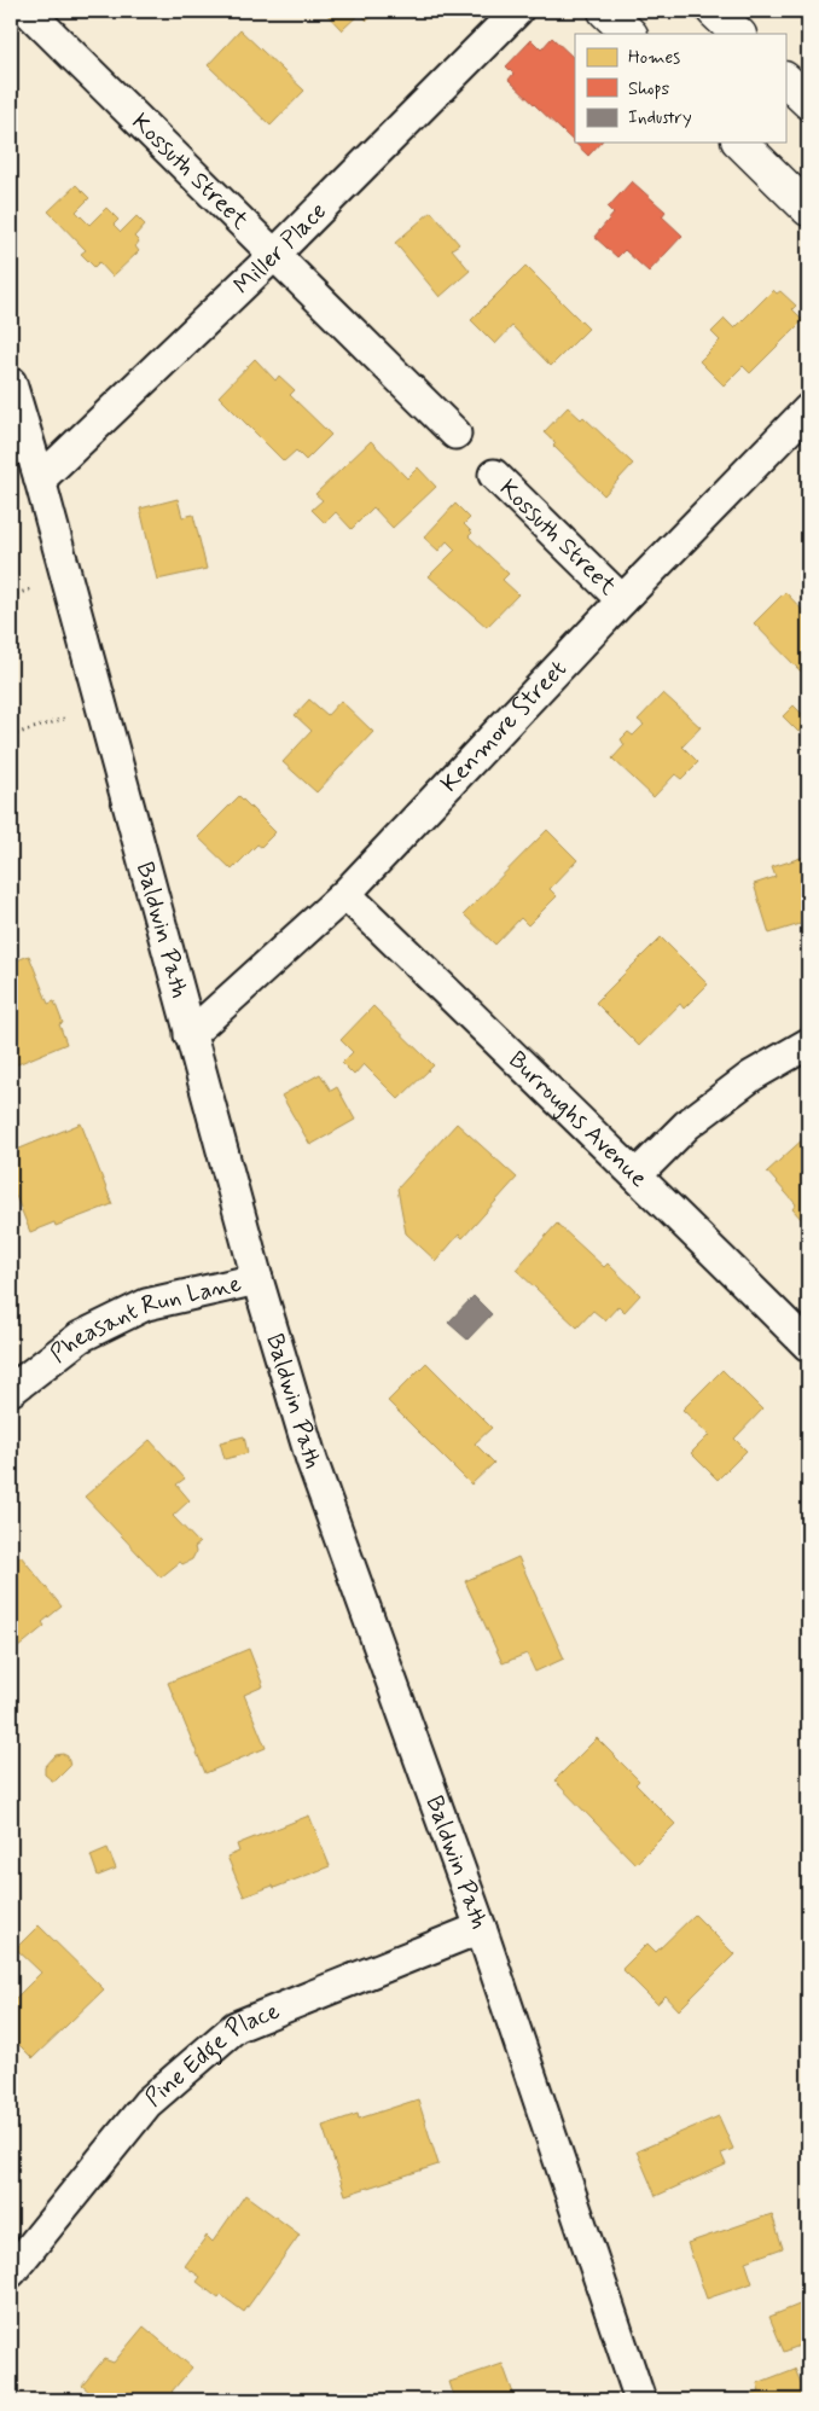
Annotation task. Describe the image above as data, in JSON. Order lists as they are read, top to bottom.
{
  "streets": {
    "street": [
      "Kossuth Street",
      "Miller Place",
      "Kenmore Street",
      "Baldwin Path",
      "Burroughs Avenue",
      "Pheasant Run Lane",
      "Pine Edge Place"
    ]
  },
  "crossings": [
    ["Kossuth Street", "Miller Place"],
    ["Kossuth Street", "Kenmore Street"],
    ["Miller Place", "Baldwin Path"],
    ["Kenmore Street", "Baldwin Path"],
    ["Kenmore Street", "Burroughs Avenue"],
    ["Baldwin Path", "Pheasant Run Lane"],
    ["Baldwin Path", "Pine Edge Place"]
  ],
  "legend": ["Homes", "Shops", "Industry"]
}
